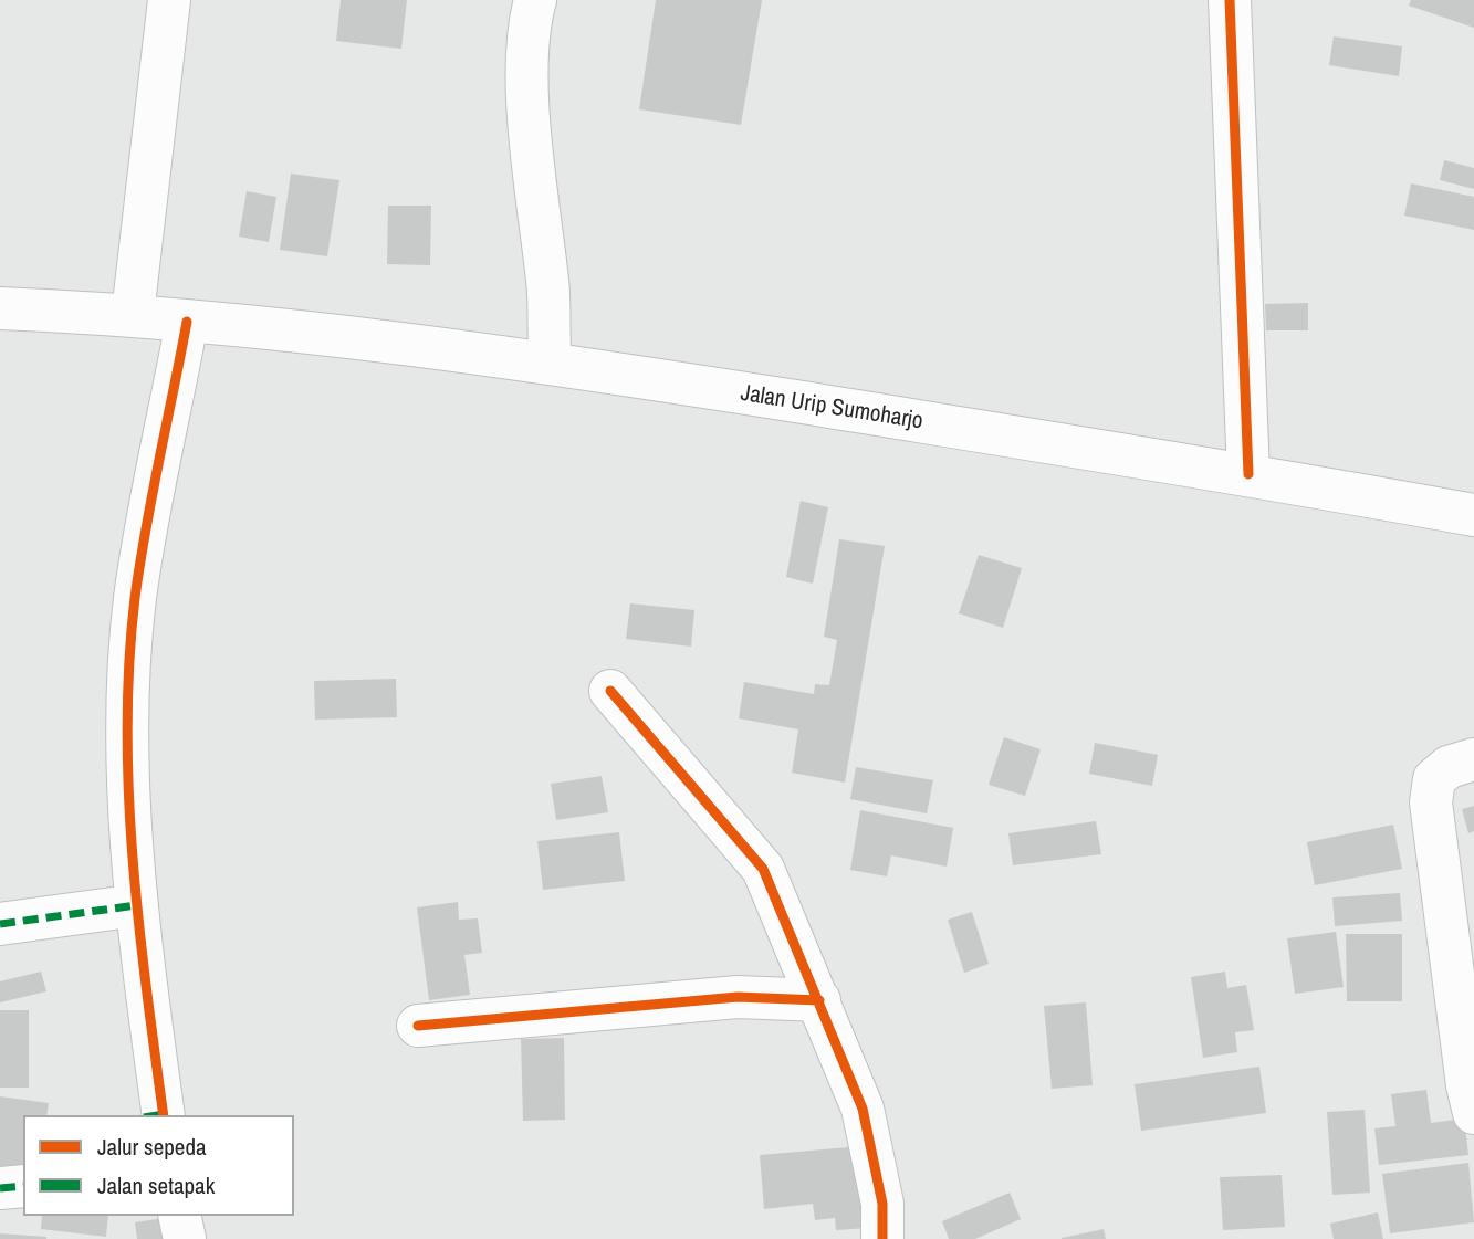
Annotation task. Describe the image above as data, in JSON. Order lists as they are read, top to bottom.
{
  "streets": {
    "street": ["Jalan Urip Sumoharjo"]
  },
  "legend": ["Jalur sepeda", "Jalan setapak"]
}
